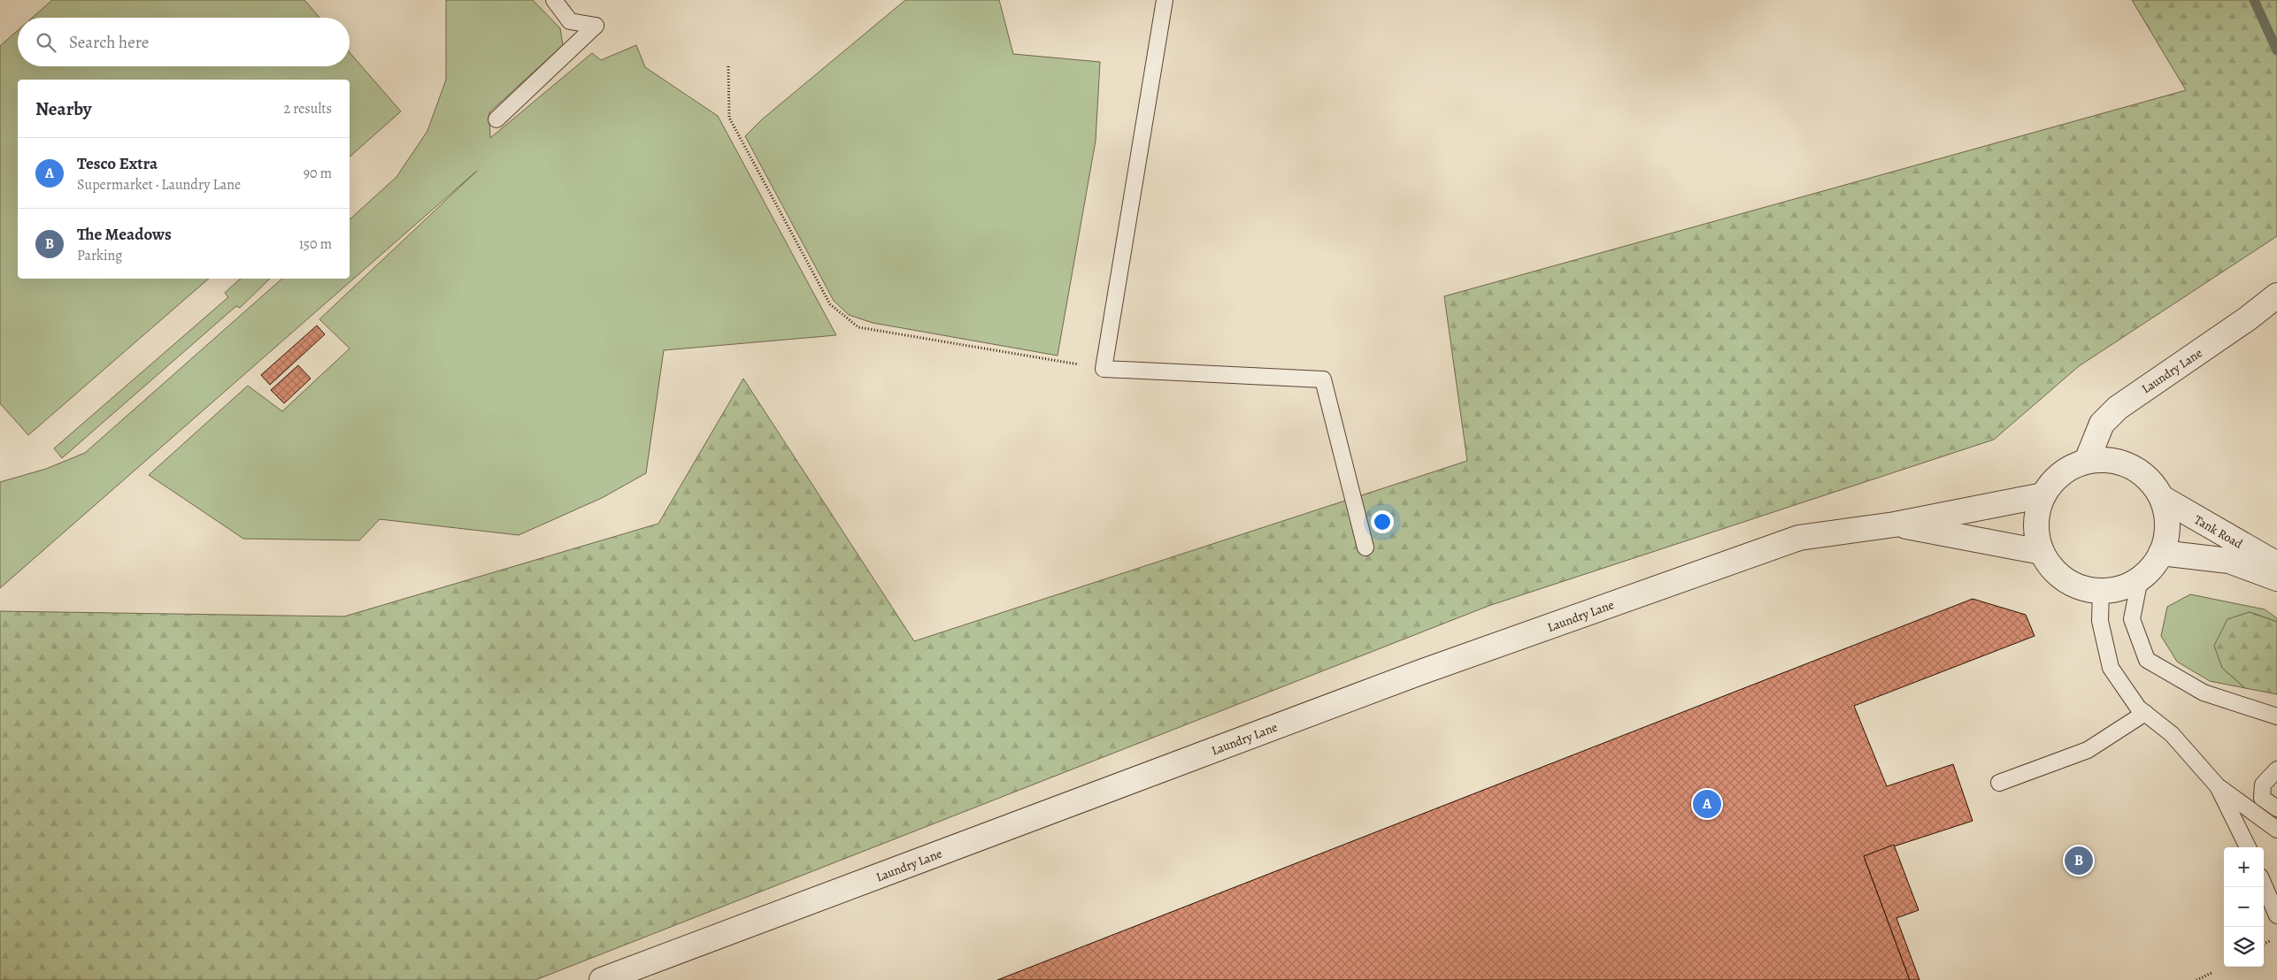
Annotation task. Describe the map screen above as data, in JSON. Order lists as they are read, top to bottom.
{
  "streets": {
    "street": ["Laundry Lane", "Tank Road"]
  },
  "crossings": [
    ["Laundry Lane", "Tank Road"]
  ],
  "page": {
    "search": "Search here",
    "heading": ["Nearby", "2 results"],
    "list": [
      {
        "mark": "A",
        "name": "Tesco Extra",
        "note": "Supermarket · Laundry Lane",
        "value": "90 m"
      },
      {
        "mark": "B",
        "name": "The Meadows",
        "note": "Parking",
        "value": "150 m"
      }
    ],
    "pins": ["A", "B"],
    "map_buttons": ["+", "−"]
  }
}
